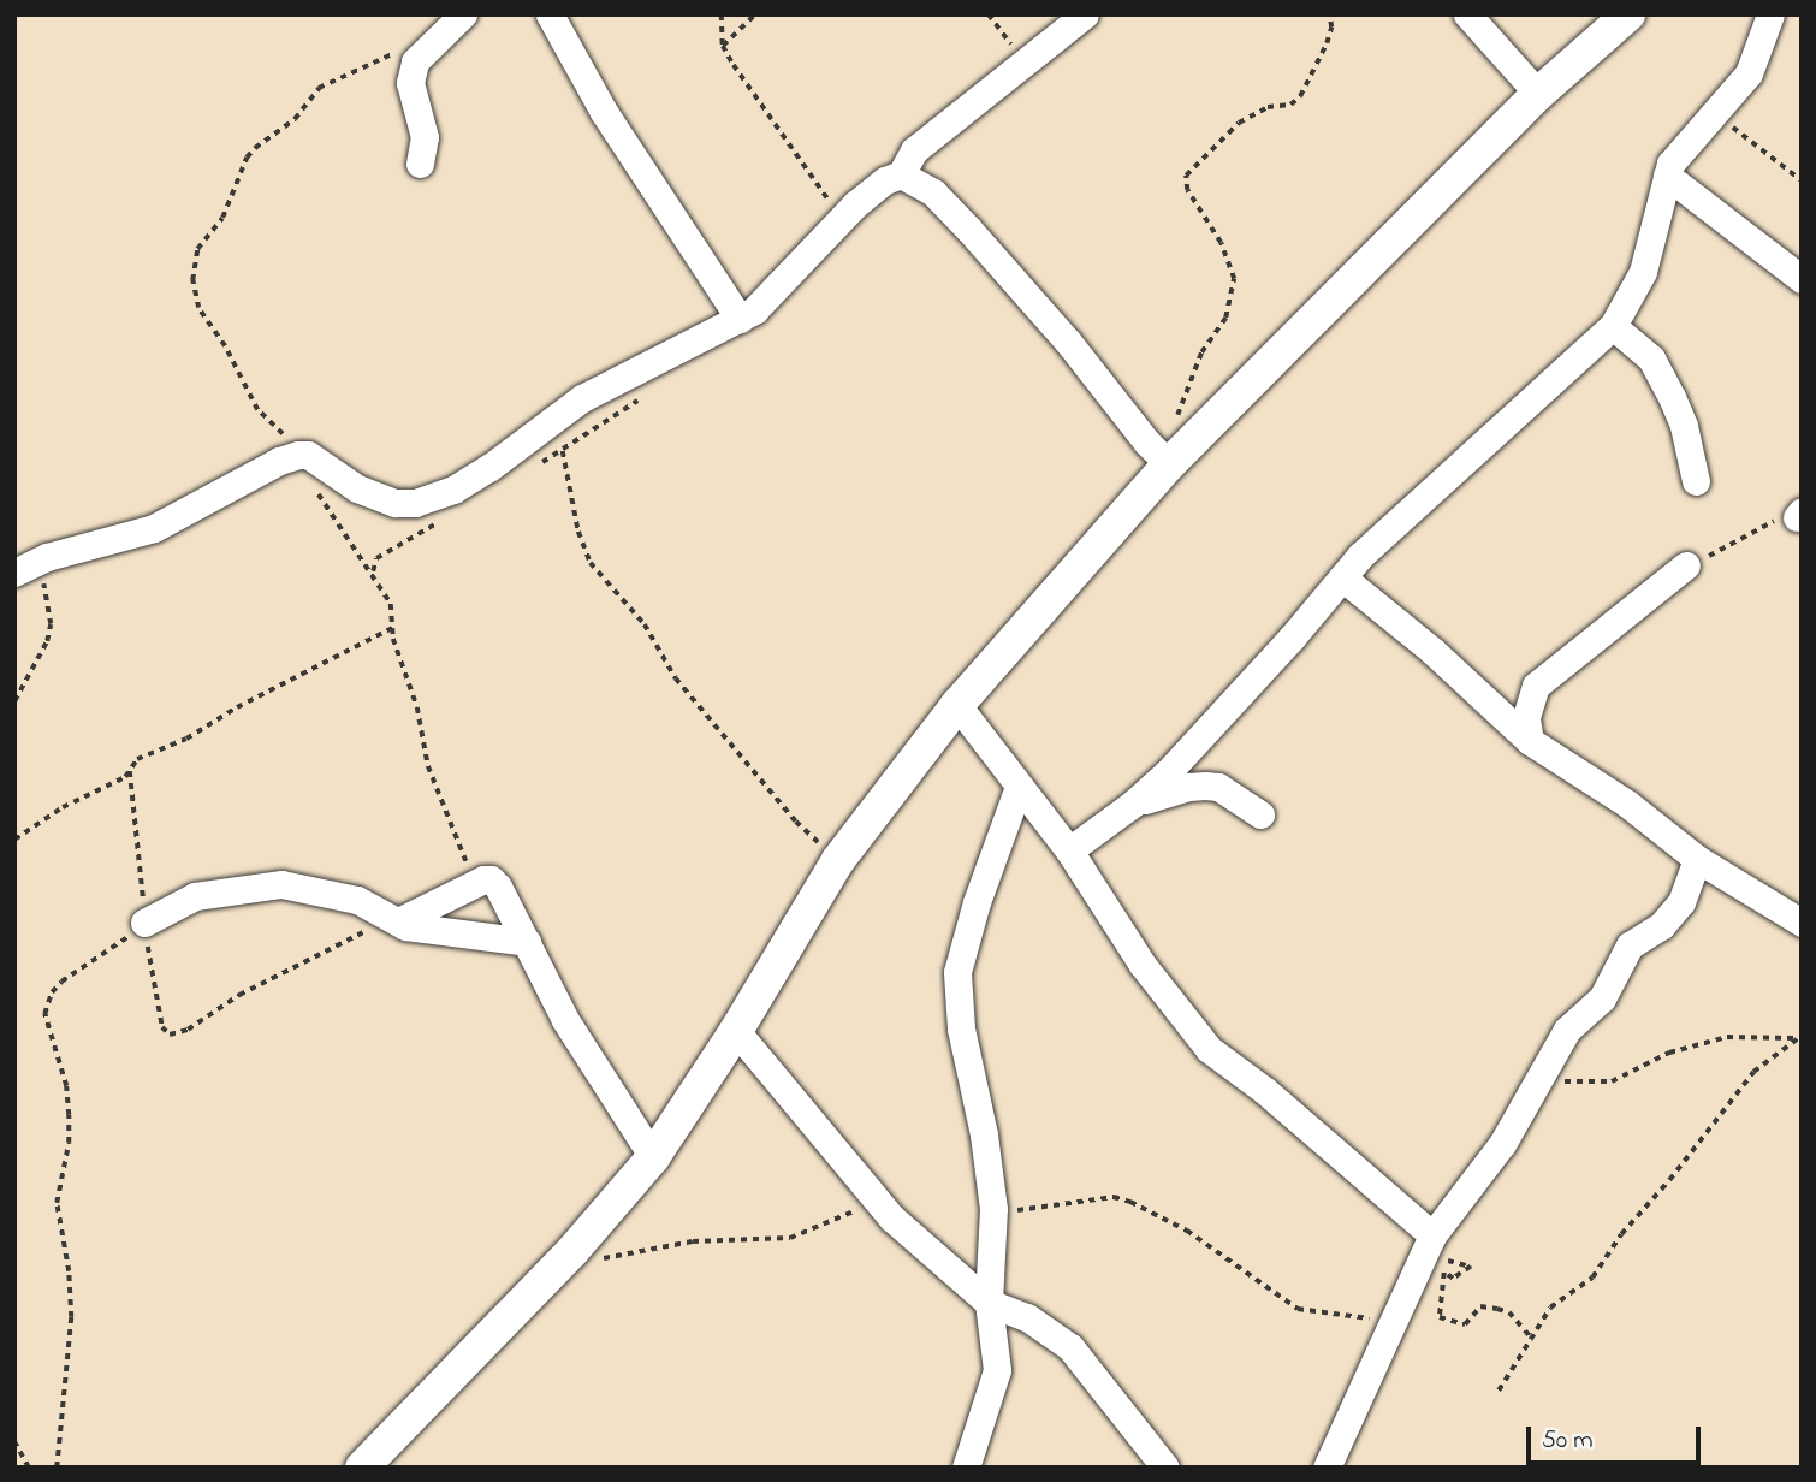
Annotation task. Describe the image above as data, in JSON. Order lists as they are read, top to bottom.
{
  "scale_bar": "50 m"
}
